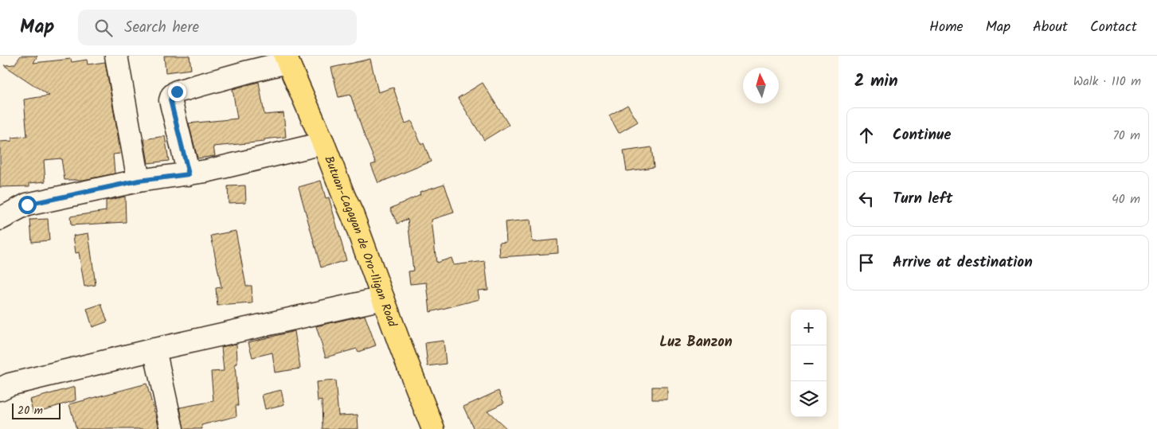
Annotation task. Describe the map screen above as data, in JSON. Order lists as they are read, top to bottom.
{
  "streets": {
    "highway": ["Butuan-Cagayan de Oro-Iligan Road"]
  },
  "districts": ["Luz Banzon"],
  "scale_bar": "20 m",
  "north": "top",
  "page": {
    "header": "Map",
    "search": "Search here",
    "nav": [
      "Home",
      "Map",
      "About",
      "Contact"
    ],
    "heading": ["2 min", "Walk · 110 m"],
    "list": [
      ["Continue", "70 m"],
      ["Turn left", "40 m"],
      "Arrive at destination"
    ],
    "map_buttons": ["+", "−"],
    "scale": "20 m"
  }
}
